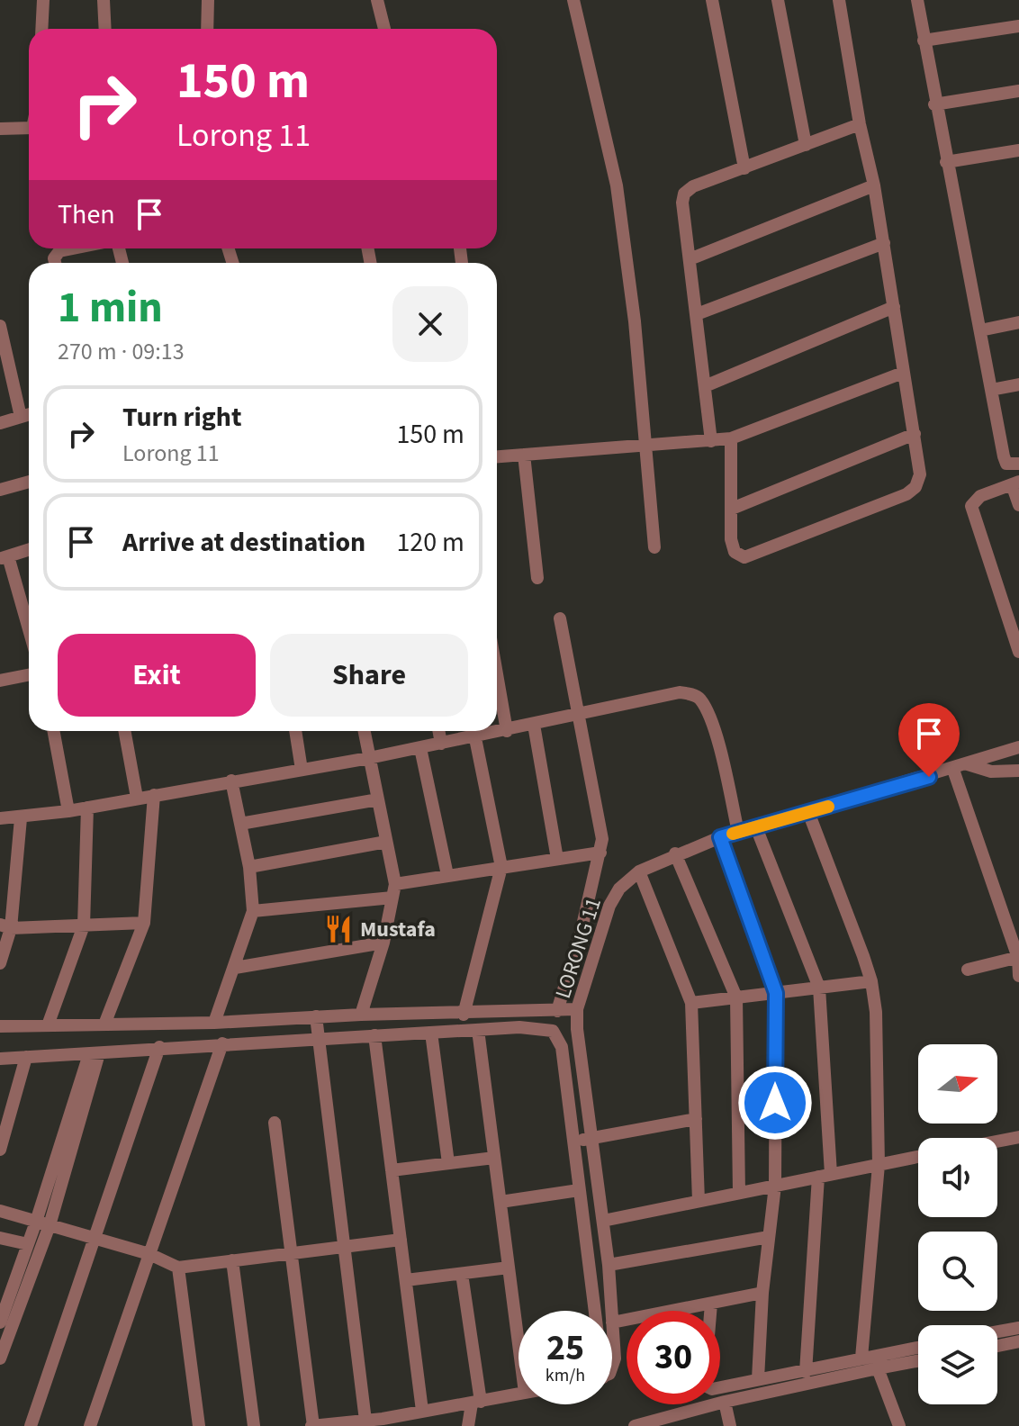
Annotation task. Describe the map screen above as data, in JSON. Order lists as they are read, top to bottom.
{
  "streets": {
    "street": ["LORONG 11"]
  },
  "places": {
    "restaurant": ["Mustafa"]
  },
  "north": "right",
  "page": {
    "turn": ["150 m", "Lorong 11"],
    "then": "Then",
    "heading": ["1 min", "270 m · 09:13"],
    "list": [
      {
        "name": "Turn right",
        "note": "Lorong 11",
        "value": "150 m"
      },
      {
        "name": "Arrive at destination",
        "value": "120 m"
      }
    ],
    "buttons": ["Exit", "Share"],
    "speed": "25 km/h",
    "limit": "30"
  }
}
